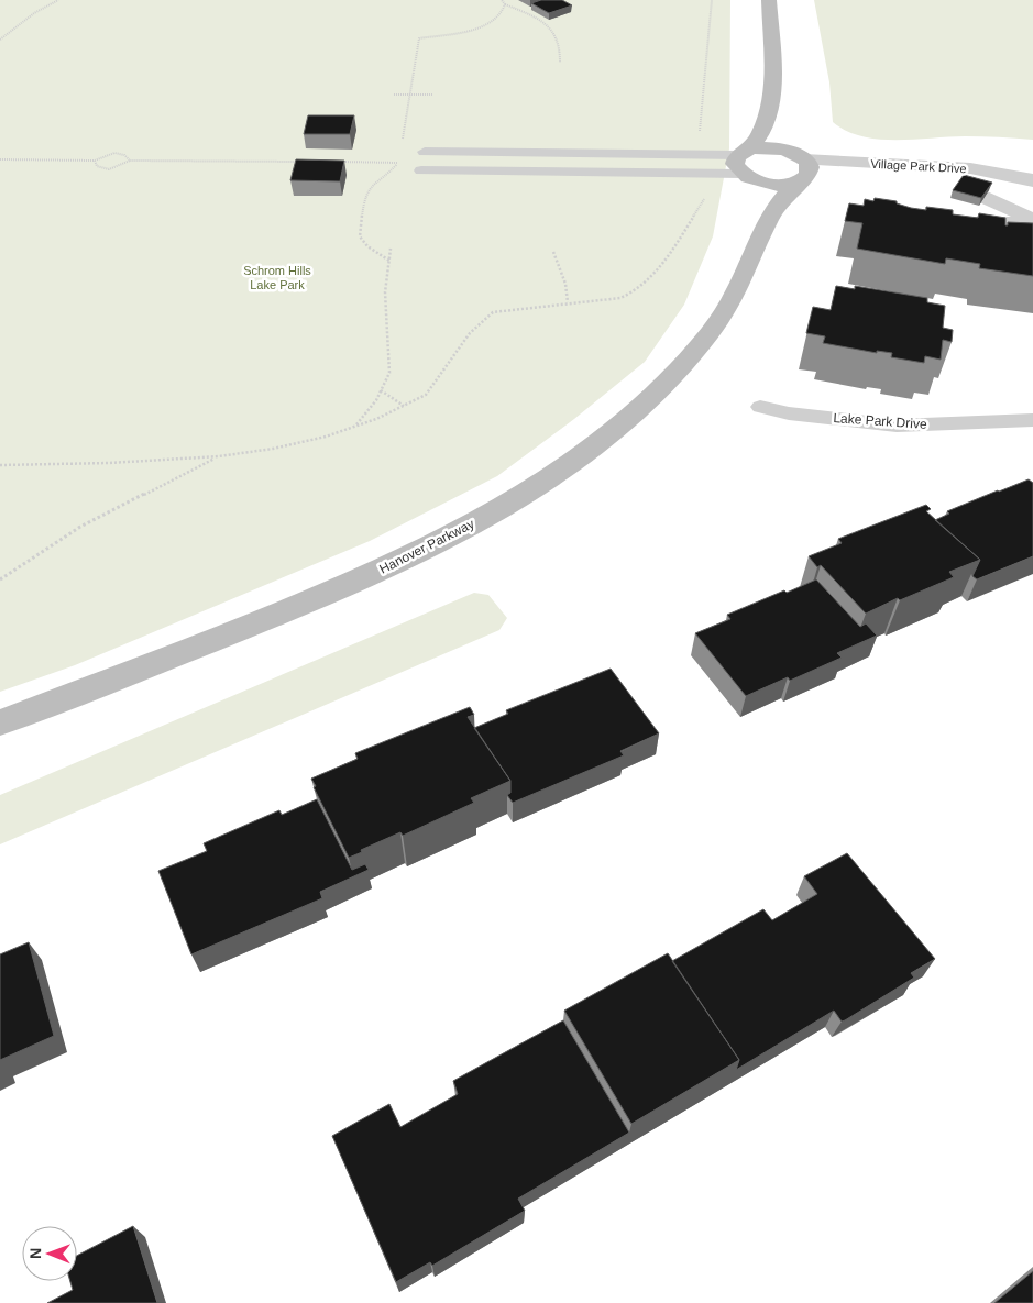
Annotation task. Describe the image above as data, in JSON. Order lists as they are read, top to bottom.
{
  "streets": {
    "street": ["Village Park Drive", "Hanover Parkway"],
    "lane": ["Lake Park Drive"]
  },
  "crossings": [
    ["Village Park Drive", "Hanover Parkway"]
  ],
  "parks": ["Schrom Hills Lake Park"],
  "north": "left"
}
